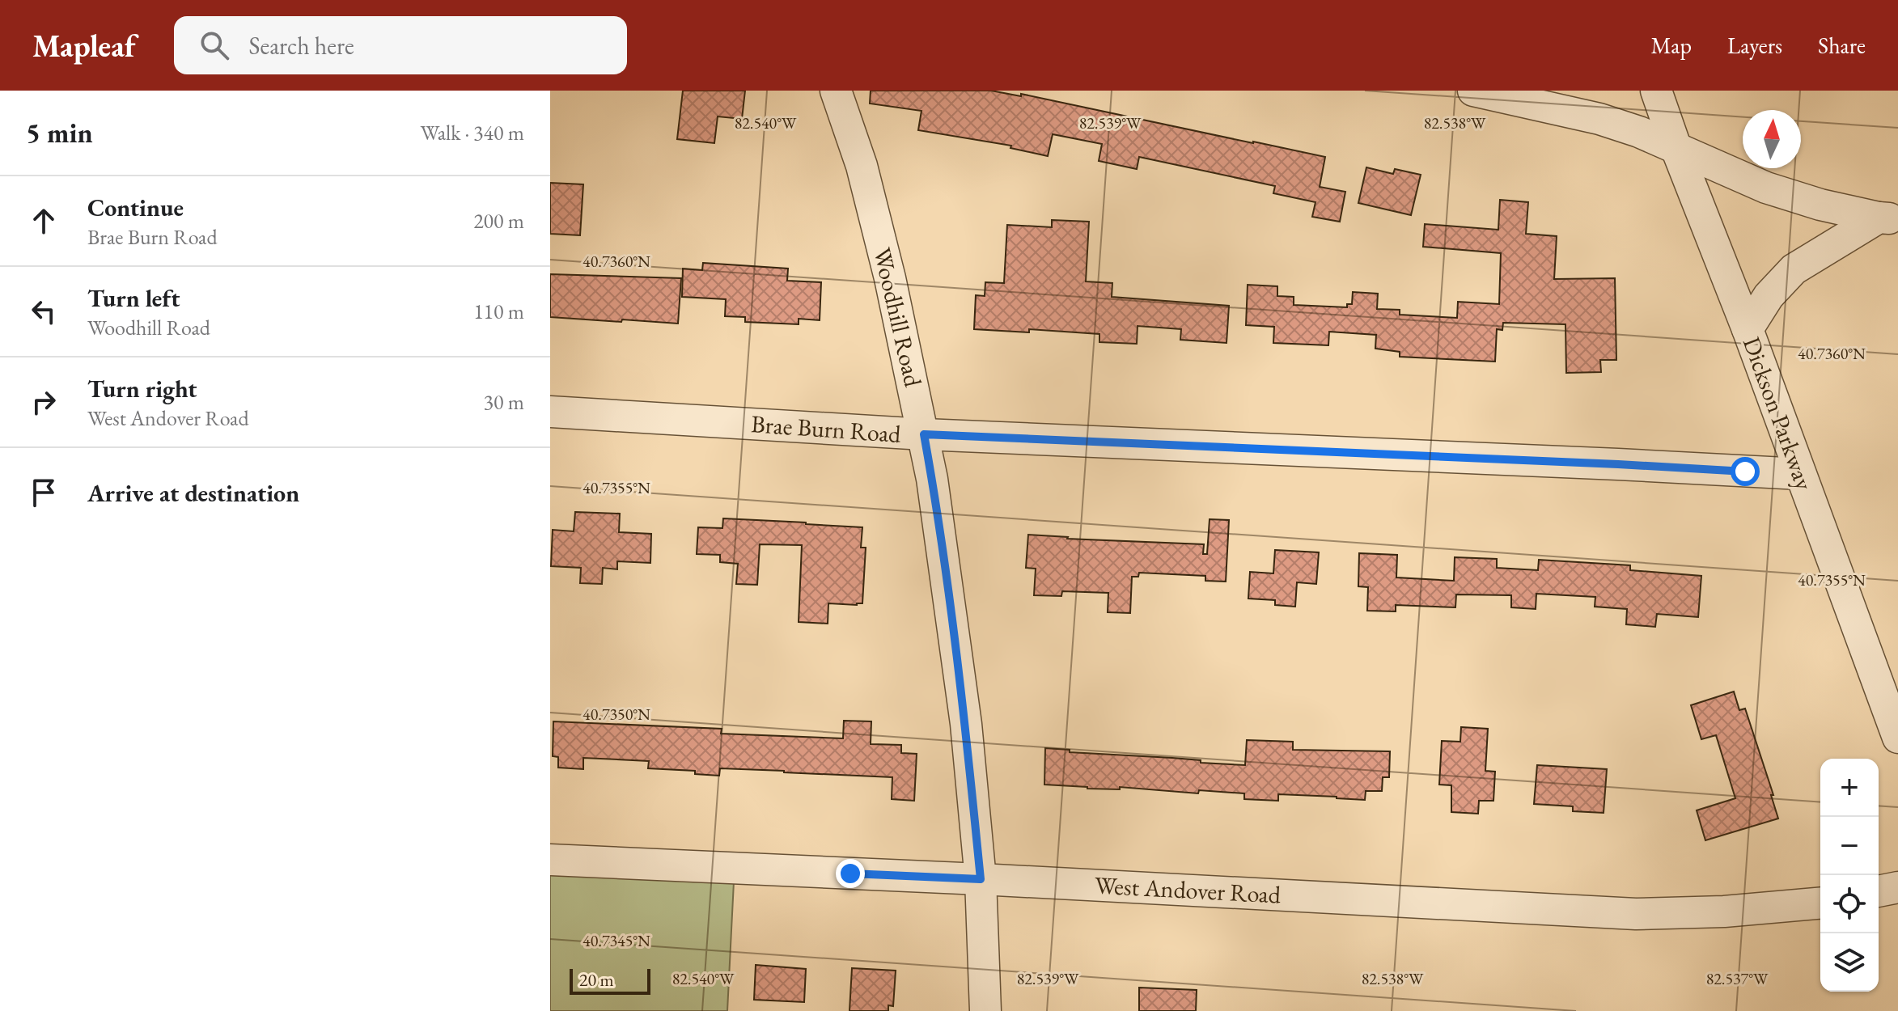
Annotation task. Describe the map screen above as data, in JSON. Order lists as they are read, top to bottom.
{
  "streets": {
    "street": [
      "Woodhill Road",
      "Dickson Parkway",
      "Brae Burn Road",
      "West Andover Road"
    ]
  },
  "crossings": [
    ["Woodhill Road", "Brae Burn Road"],
    ["Woodhill Road", "West Andover Road"],
    ["Dickson Parkway", "Brae Burn Road"]
  ],
  "scale_bar": "20 m",
  "north": "top",
  "page": {
    "header": "Mapleaf",
    "search": "Search here",
    "nav": ["Map", "Layers", "Share"],
    "heading": ["5 min", "Walk · 340 m"],
    "list": [
      ["Continue", "Brae Burn Road", "200 m"],
      ["Turn left", "Woodhill Road", "110 m"],
      ["Turn right", "West Andover Road", "30 m"],
      "Arrive at destination"
    ],
    "map_buttons": ["+", "−"],
    "scale": "20 m"
  },
  "coordinates": [
    "82.540°W",
    "82.539°W",
    "82.538°W",
    "40.7360°N",
    "40.7355°N",
    "40.7350°N",
    "40.7345°N",
    "82.537°W"
  ]
}
